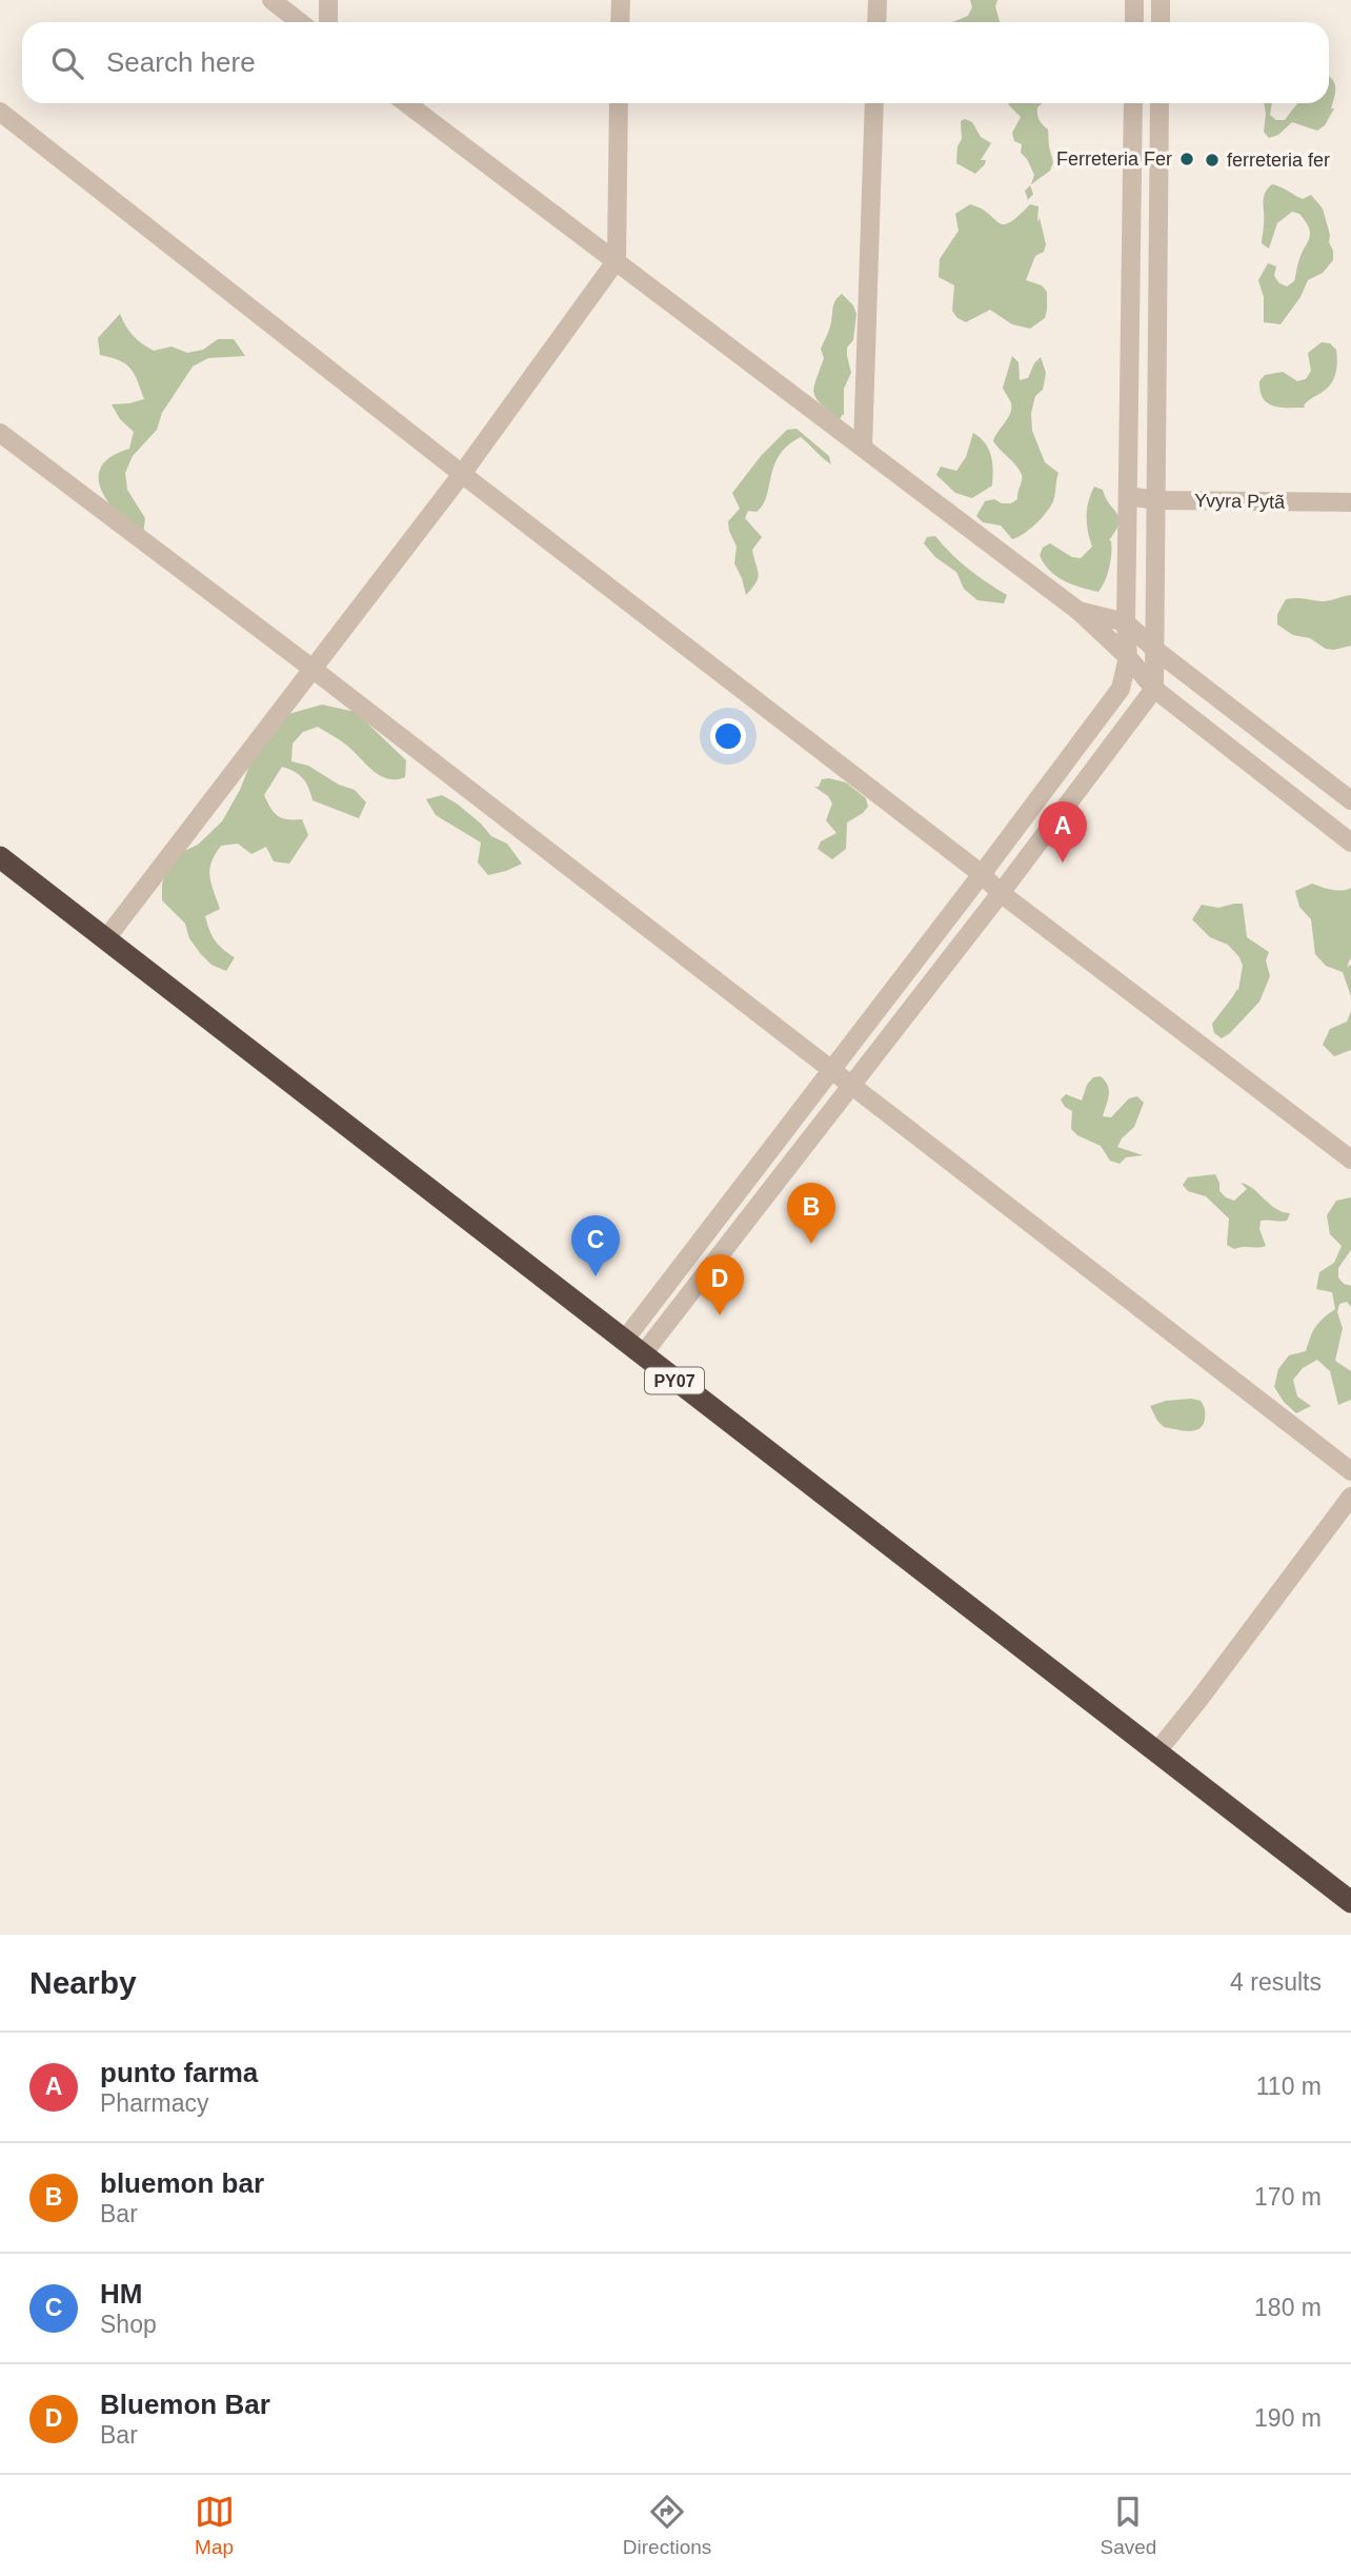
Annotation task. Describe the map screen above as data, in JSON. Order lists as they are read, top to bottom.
{
  "streets": {
    "highway": ["PY07"],
    "street": ["Yvyra Pytã"]
  },
  "places": ["Ferreteria Fer", "ferreteria fer"],
  "page": {
    "search": "Search here",
    "pins": [
      "A",
      "B",
      "C",
      "D"
    ],
    "heading": ["Nearby", "4 results"],
    "list": [
      {
        "mark": "A",
        "name": "punto farma",
        "note": "Pharmacy",
        "value": "110 m"
      },
      {
        "mark": "B",
        "name": "bluemon bar",
        "note": "Bar",
        "value": "170 m"
      },
      {
        "mark": "C",
        "name": "HM",
        "note": "Shop",
        "value": "180 m"
      },
      {
        "mark": "D",
        "name": "Bluemon Bar",
        "note": "Bar",
        "value": "190 m"
      }
    ],
    "nav": ["Map", "Directions", "Saved"]
  }
}
